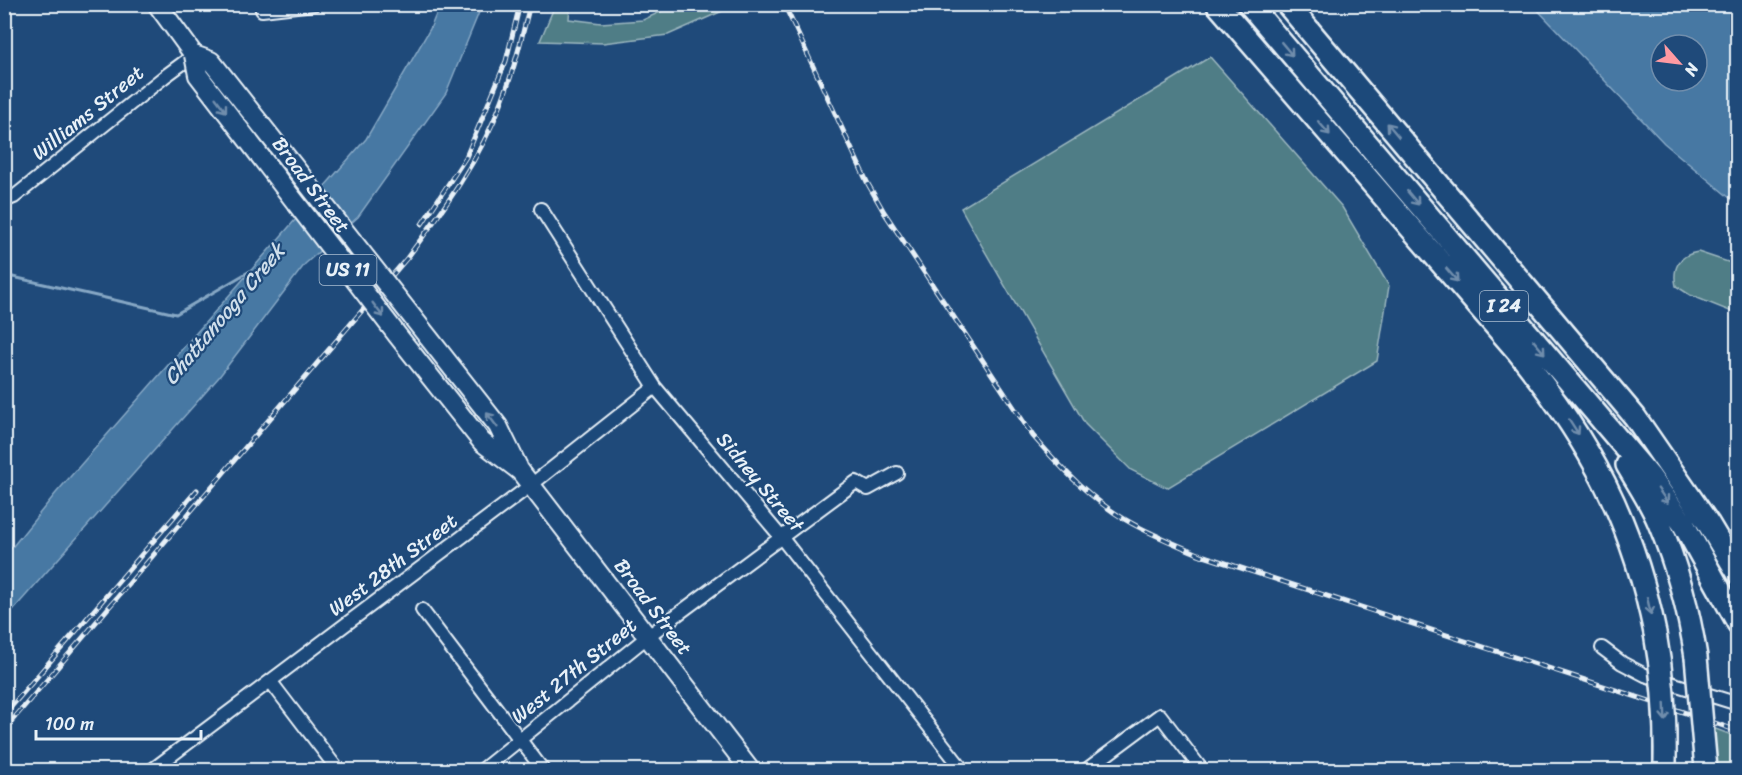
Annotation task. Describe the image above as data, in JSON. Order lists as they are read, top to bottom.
{
  "streets": {
    "highway": ["I 24"],
    "main road": ["Broad Street", "US 11"],
    "street": [
      "Williams Street",
      "Sidney Street",
      "West 28th Street",
      "West 27th Street"
    ]
  },
  "crossings": [
    ["Williams Street", "Broad Street"],
    ["Broad Street", "West 28th Street"],
    ["Broad Street", "West 27th Street"],
    ["Sidney Street", "West 28th Street"],
    ["Sidney Street", "West 27th Street"]
  ],
  "water": ["Chattanooga Creek"],
  "scale_bar": "100 m",
  "north": "bottom right"
}
